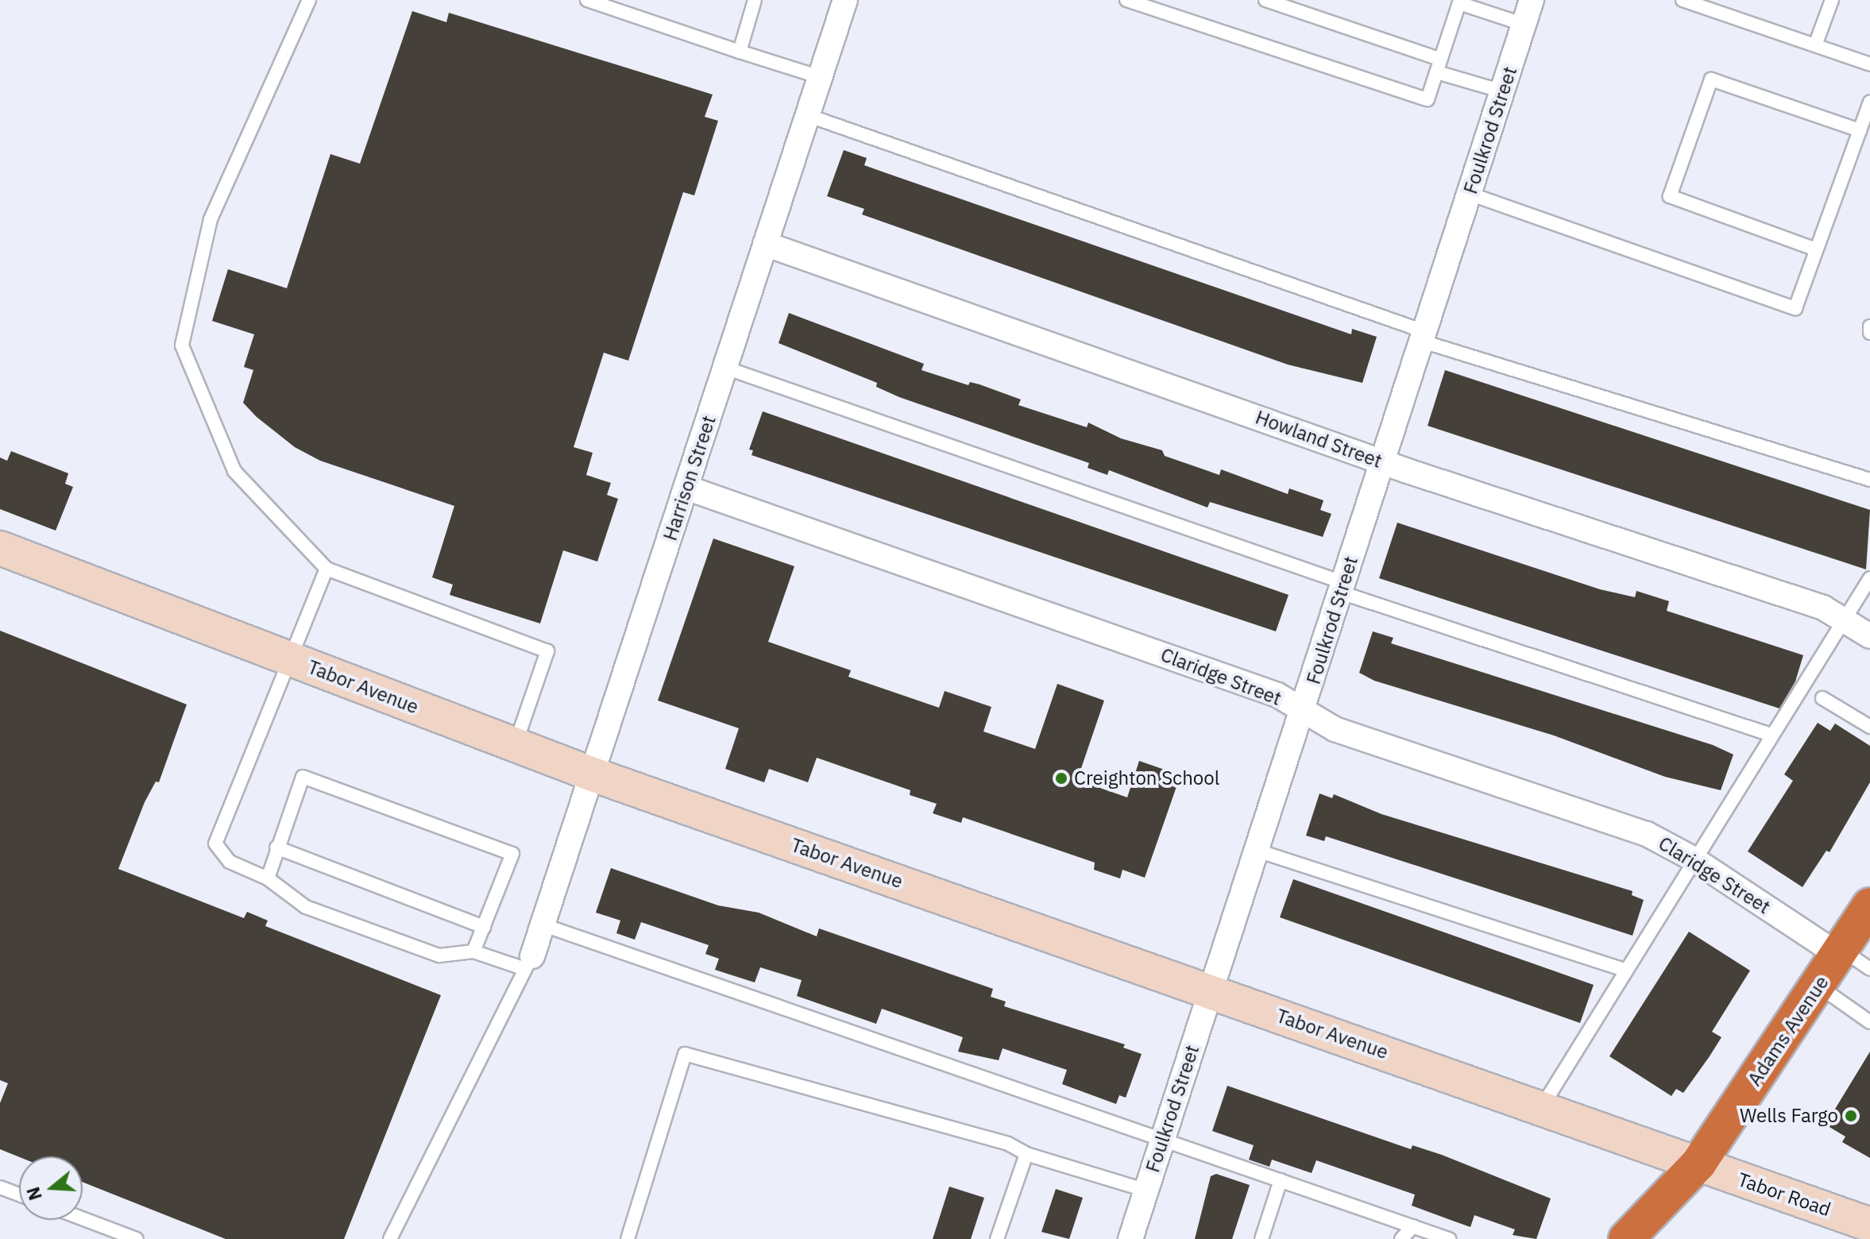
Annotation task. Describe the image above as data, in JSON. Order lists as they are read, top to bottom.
{
  "streets": {
    "highway": ["Adams Avenue"],
    "street": [
      "Foulkrod Street",
      "Howland Street",
      "Harrison Street",
      "Claridge Street",
      "Tabor Avenue",
      "Tabor Road"
    ]
  },
  "crossings": [
    ["Foulkrod Street", "Howland Street"],
    ["Foulkrod Street", "Claridge Street"],
    ["Foulkrod Street", "Tabor Avenue"],
    ["Howland Street", "Harrison Street"],
    ["Harrison Street", "Claridge Street"],
    ["Harrison Street", "Tabor Avenue"],
    ["Claridge Street", "Adams Avenue"],
    ["Tabor Avenue", "Adams Avenue"],
    ["Tabor Avenue", "Tabor Road"],
    ["Adams Avenue", "Tabor Road"]
  ],
  "places": ["Creighton School", "Wells Fargo"],
  "north": "left"
}
